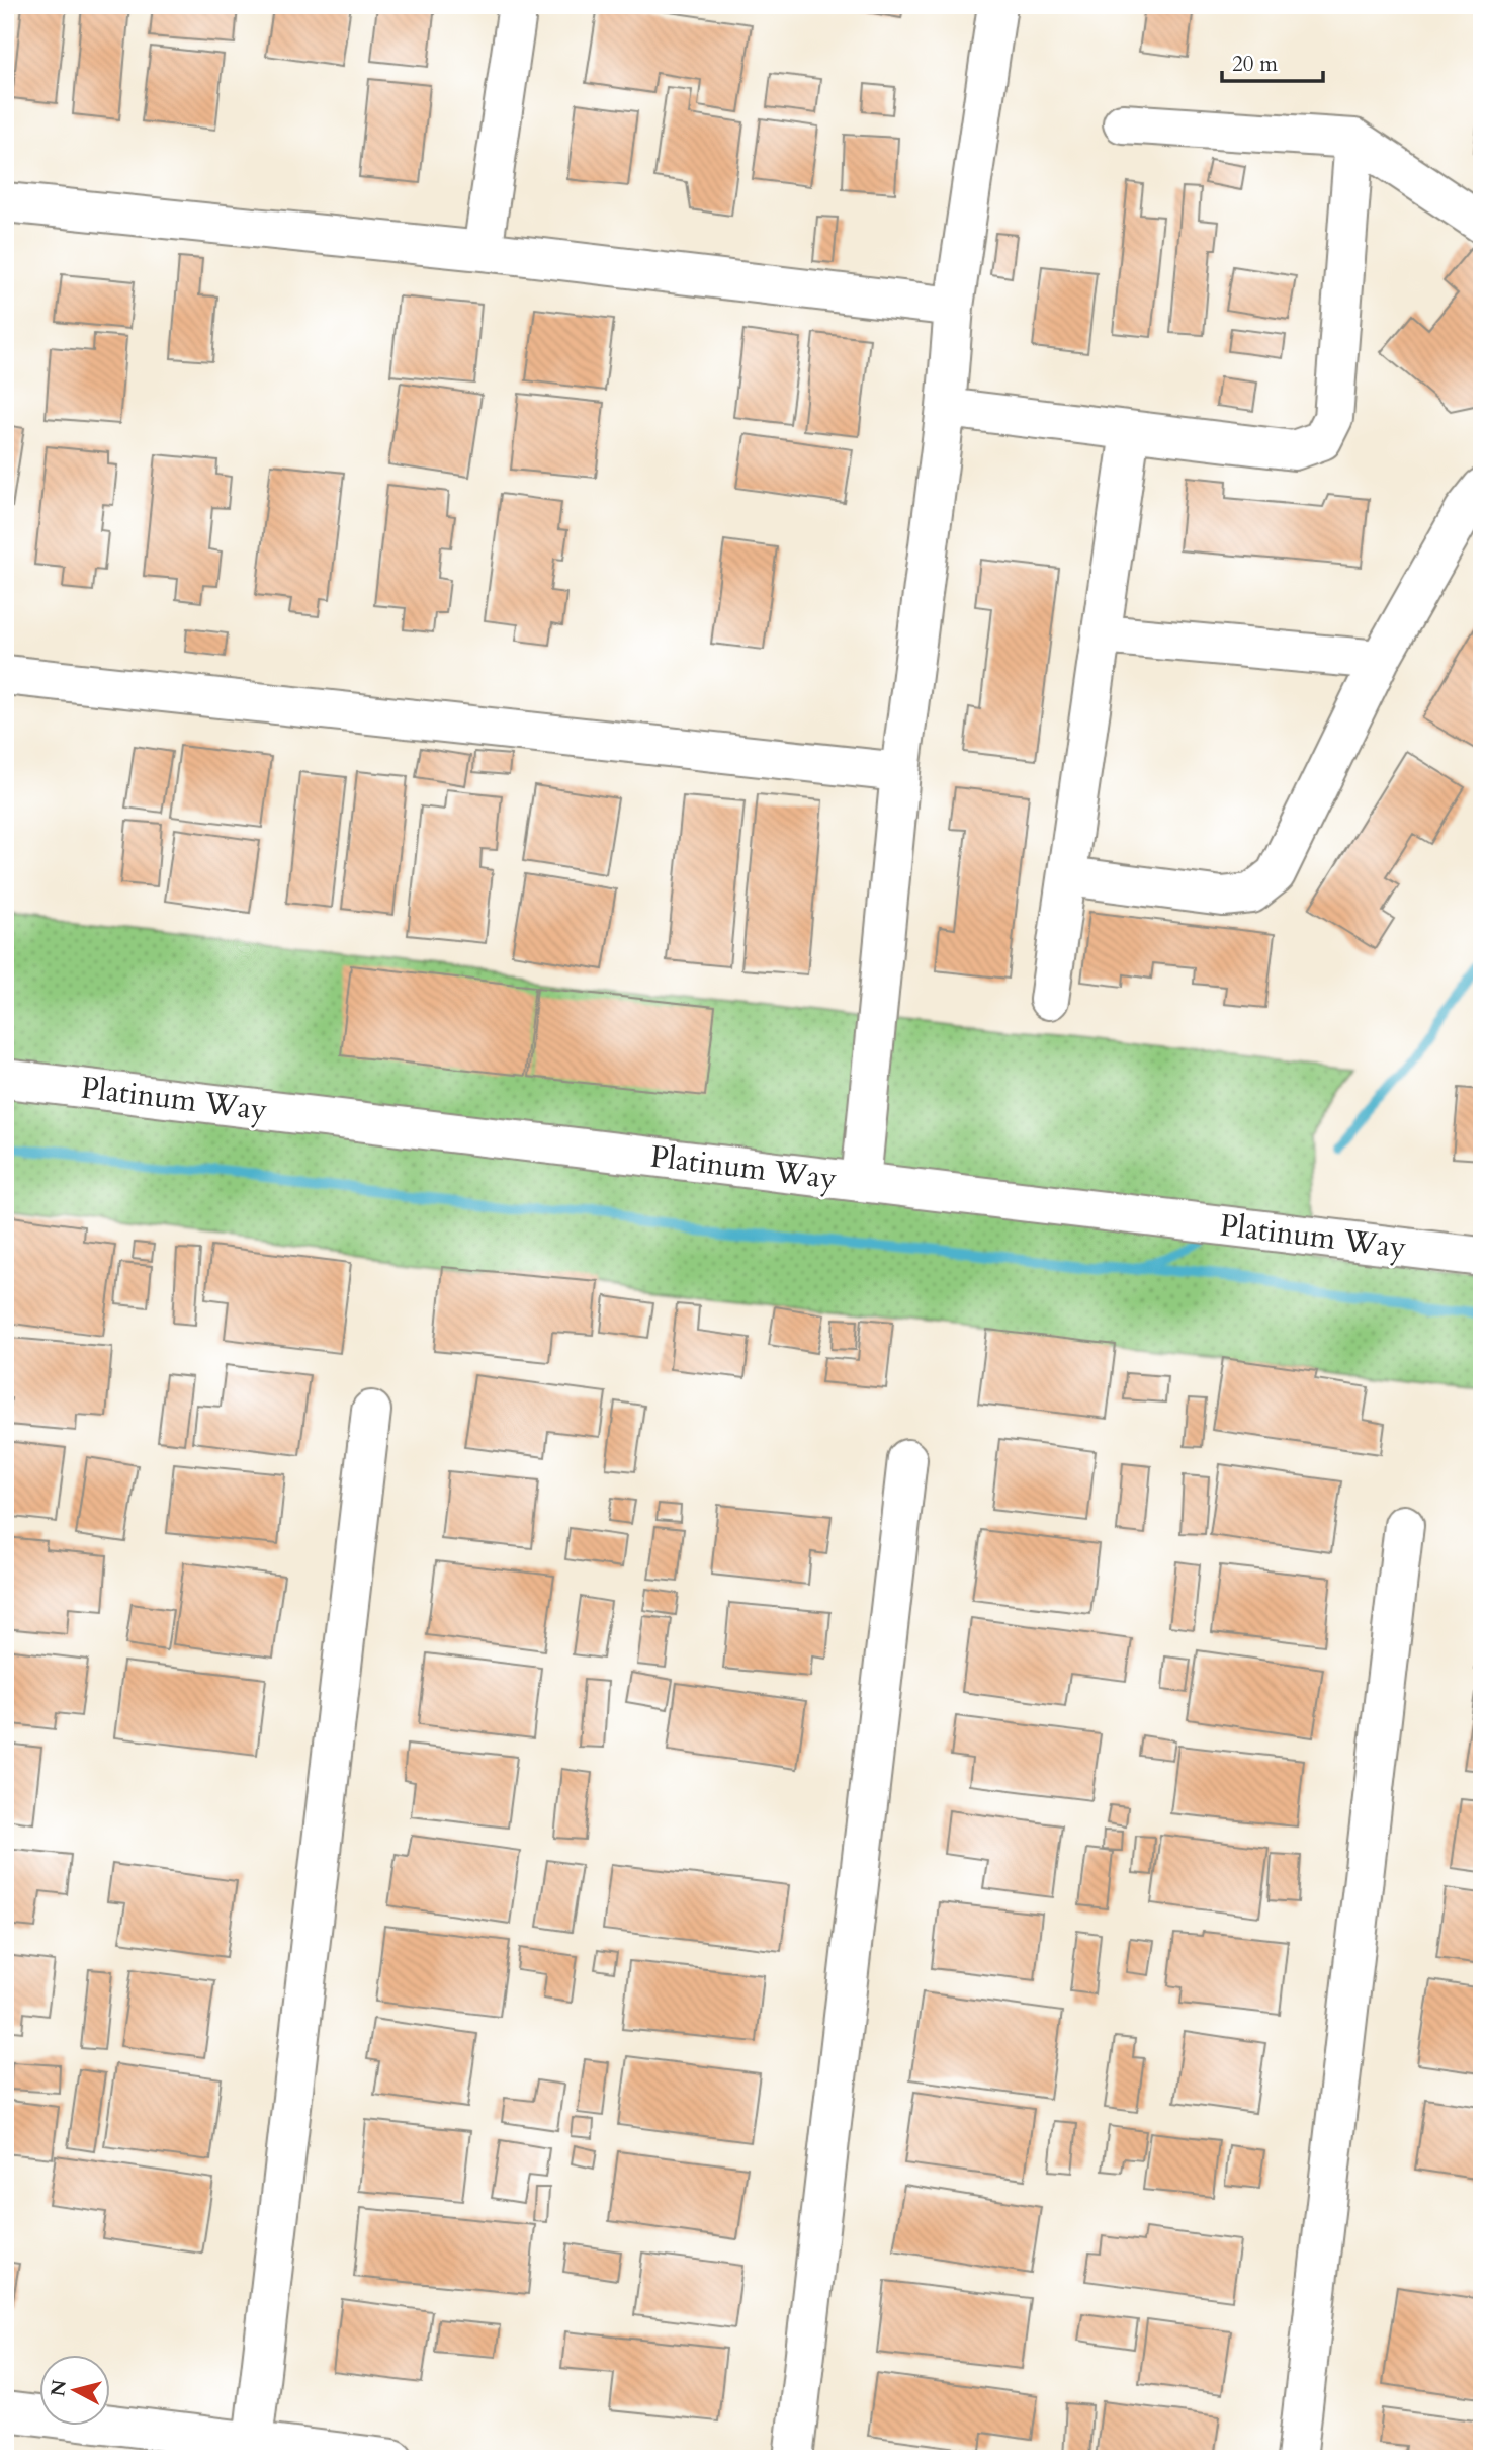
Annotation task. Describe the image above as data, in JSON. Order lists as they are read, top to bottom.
{
  "streets": {
    "street": ["Platinum Way"]
  },
  "scale_bar": "20 m",
  "north": "left"
}
